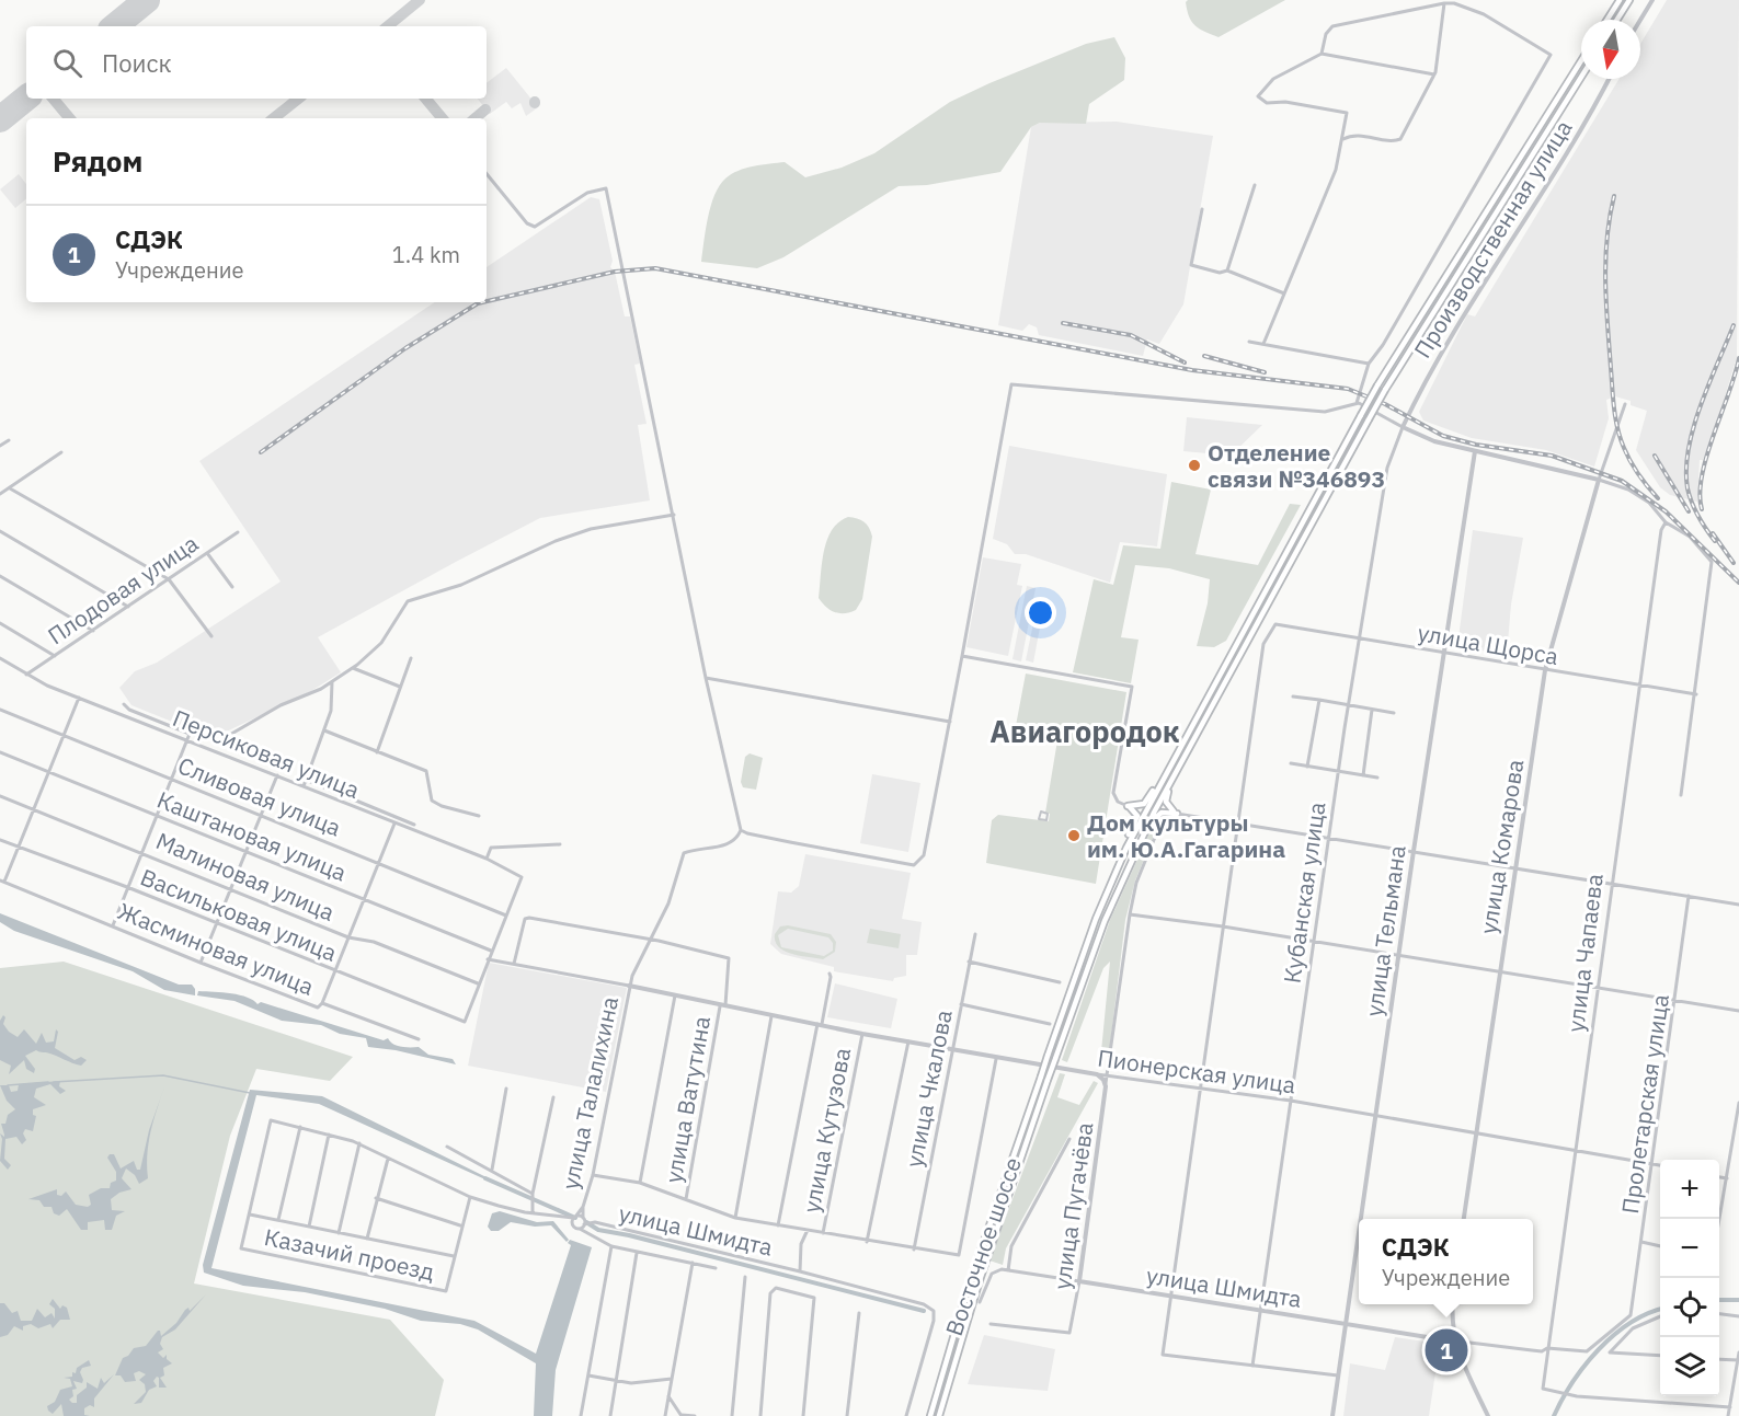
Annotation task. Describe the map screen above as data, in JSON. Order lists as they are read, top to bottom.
{
  "streets": {
    "highway": ["Восточное шоссе"],
    "street": [
      "Производственная улица",
      "Плодовая улица",
      "улица Щорса",
      "Персиковая улица",
      "Сливовая улица",
      "Каштановая улица",
      "улица Комарова",
      "Малиновая улица",
      "Кубанская улица",
      "Васильковая улица",
      "улица Тельмана",
      "Жасминовая улица",
      "улица Чапаева",
      "Пионерская улица",
      "улица Чкалова",
      "улица Талалихина",
      "улица Ватутина",
      "Пролетарская улица",
      "улица Кутузова",
      "улица Пугачёва",
      "улица Шмидта",
      "Казачий проезд"
    ]
  },
  "crossings": [
    ["Производственная улица", "Кубанская улица"],
    ["Плодовая улица", "Персиковая улица"],
    ["улица Щорса", "улица Комарова"],
    ["улица Щорса", "Кубанская улица"],
    ["улица Щорса", "улица Тельмана"],
    ["улица Щорса", "улица Чапаева"],
    ["Персиковая улица", "Сливовая улица"],
    ["улица Комарова", "Пионерская улица"],
    ["Малиновая улица", "Васильковая улица"],
    ["Кубанская улица", "Пионерская улица"],
    ["Кубанская улица", "улица Шмидта"],
    ["улица Тельмана", "Пионерская улица"],
    ["улица Тельмана", "улица Шмидта"],
    ["улица Чапаева", "Пионерская улица"],
    ["улица Чапаева", "улица Шмидта"],
    ["Пионерская улица", "улица Чкалова"],
    ["Пионерская улица", "улица Талалихина"],
    ["Пионерская улица", "улица Ватутина"],
    ["Пионерская улица", "Пролетарская улица"],
    ["Пионерская улица", "улица Кутузова"],
    ["Пионерская улица", "улица Пугачёва"],
    ["Пионерская улица", "улица Шмидта"],
    ["улица Чкалова", "улица Шмидта"],
    ["улица Талалихина", "улица Шмидта"],
    ["улица Ватутина", "улица Шмидта"],
    ["Пролетарская улица", "улица Шмидта"],
    ["улица Кутузова", "улица Шмидта"],
    ["улица Пугачёва", "улица Шмидта"]
  ],
  "districts": ["Авиагородок"],
  "places": ["Отделение связи №346893", "Дом культуры им. Ю.А.Гагарина"],
  "north": "bottom",
  "page": {
    "search": "Поиск",
    "heading": "Рядом",
    "list": [
      {
        "mark": "1",
        "name": "СДЭК",
        "note": "Учреждение",
        "value": "1.4 km"
      }
    ],
    "map_buttons": ["+", "−"],
    "popup": ["СДЭК", "Учреждение"],
    "pins": "1"
  }
}
